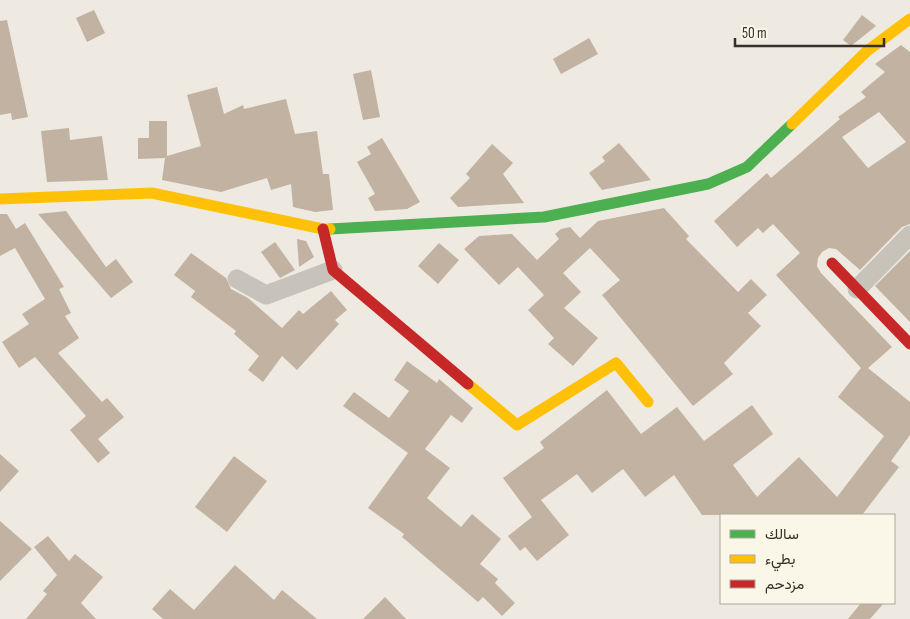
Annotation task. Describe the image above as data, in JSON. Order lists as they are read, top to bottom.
{
  "legend": ["سالك", "بطيء", "مزدحم"],
  "scale_bar": "50 m"
}
